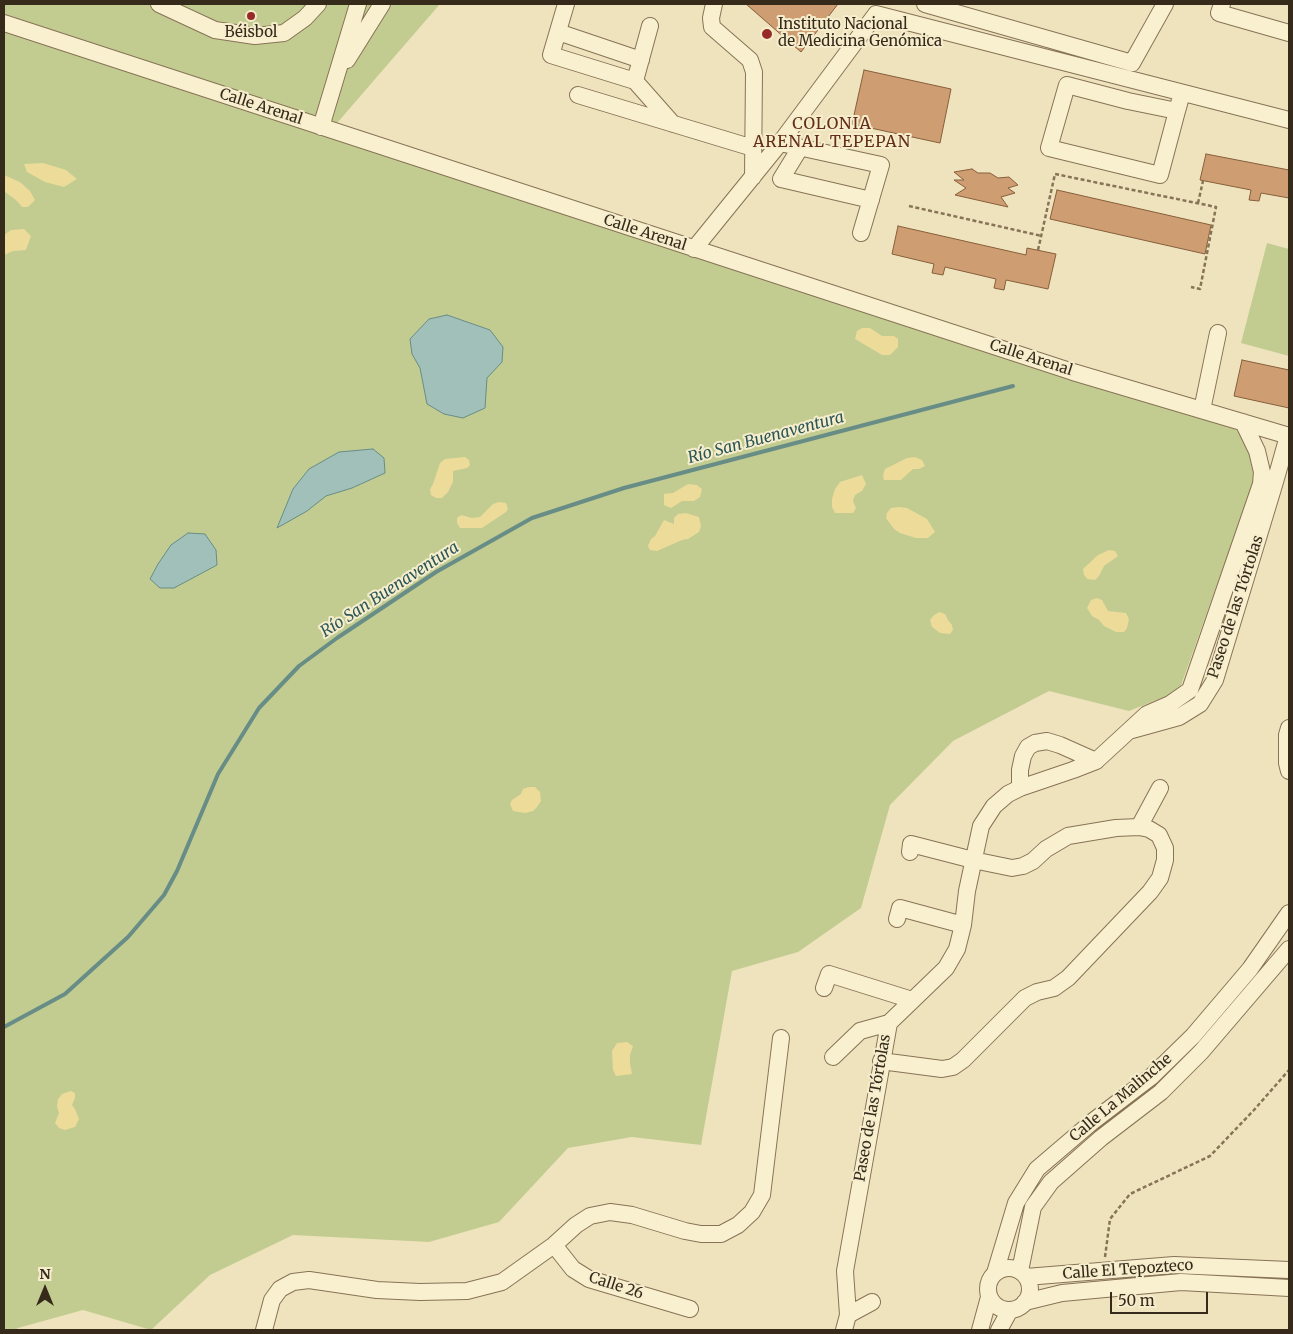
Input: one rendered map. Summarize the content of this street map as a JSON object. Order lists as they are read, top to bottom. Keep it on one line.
{"streets":{"street":["Calle Arenal","Paseo de las Tórtolas","Calle La Malinche","Calle El Tepozteco","Calle 26"]},"crossings":[["Calle Arenal","Paseo de las Tórtolas"],["Calle La Malinche","Calle El Tepozteco"]],"districts":["COLONIA ARENAL TEPEPAN"],"water":["Río San Buenaventura"],"places":["Béisbol","Instituto Nacional de Medicina Genómica"],"scale_bar":"50 m","north":"top"}
